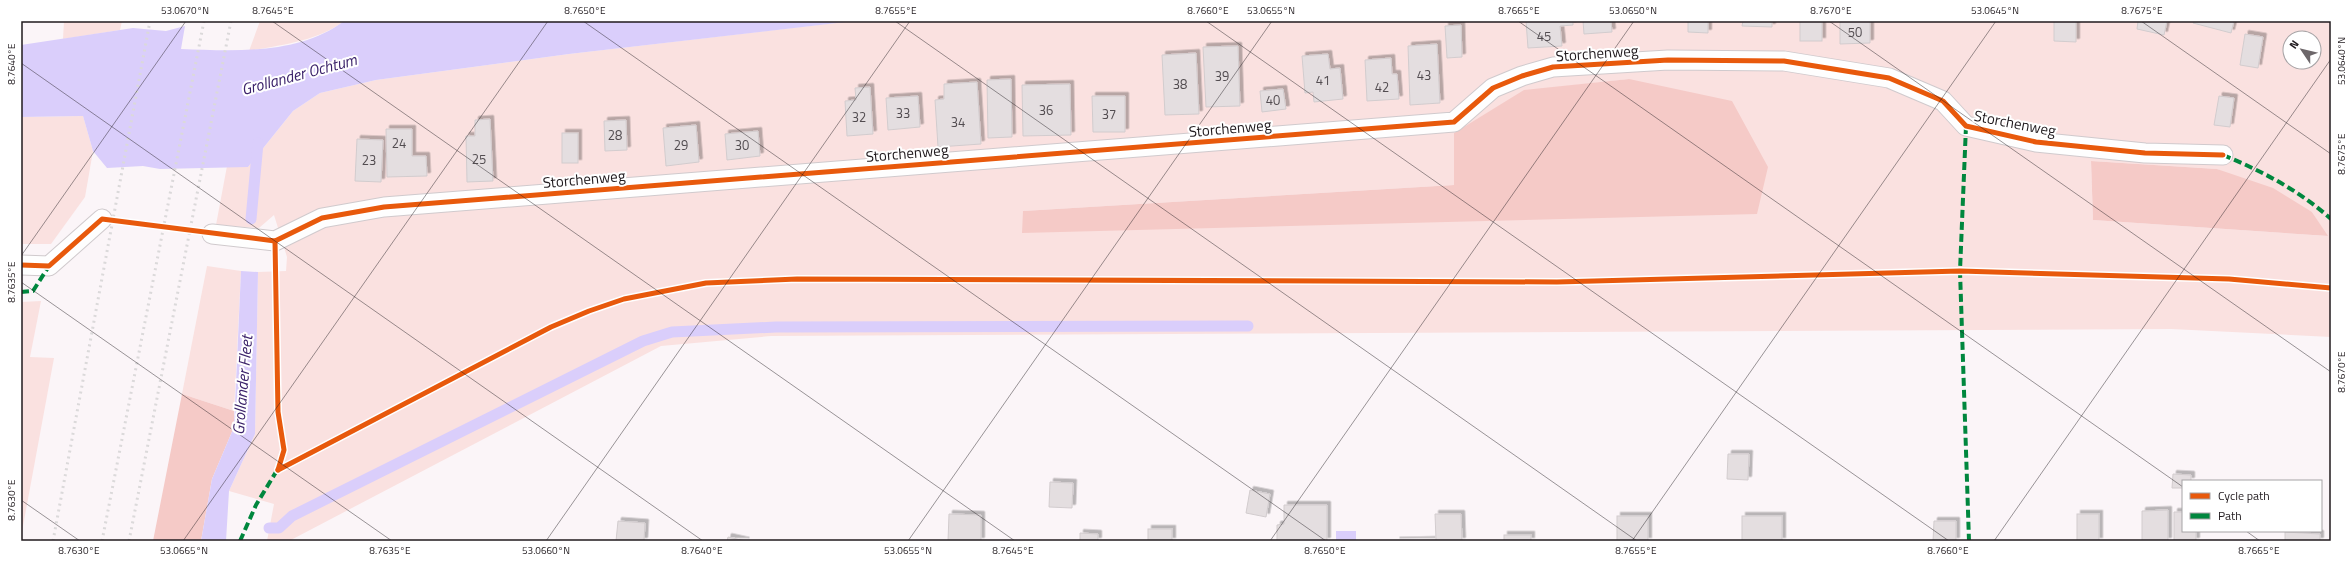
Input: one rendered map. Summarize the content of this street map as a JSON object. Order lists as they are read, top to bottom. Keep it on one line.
{"streets":{"lane":["Storchenweg"]},"water":["Grollander Ochtum","Grollander Fleet"],"house_numbers":["50","45","43","39","41","38","42","40","36","33","37","32","34","28","24","29","30","25","23"],"legend":["Cycle path","Path"],"north":"top left","coordinates":["53.0670°N","8.7645°E","8.7650°E","8.7655°E","8.7660°E","53.0655°N","8.7665°E","53.0650°N","8.7670°E","53.0645°N","8.7675°E","53.0640°N","8.7640°E","8.7635°E","8.7630°E","53.0665°N","53.0660°N"]}
